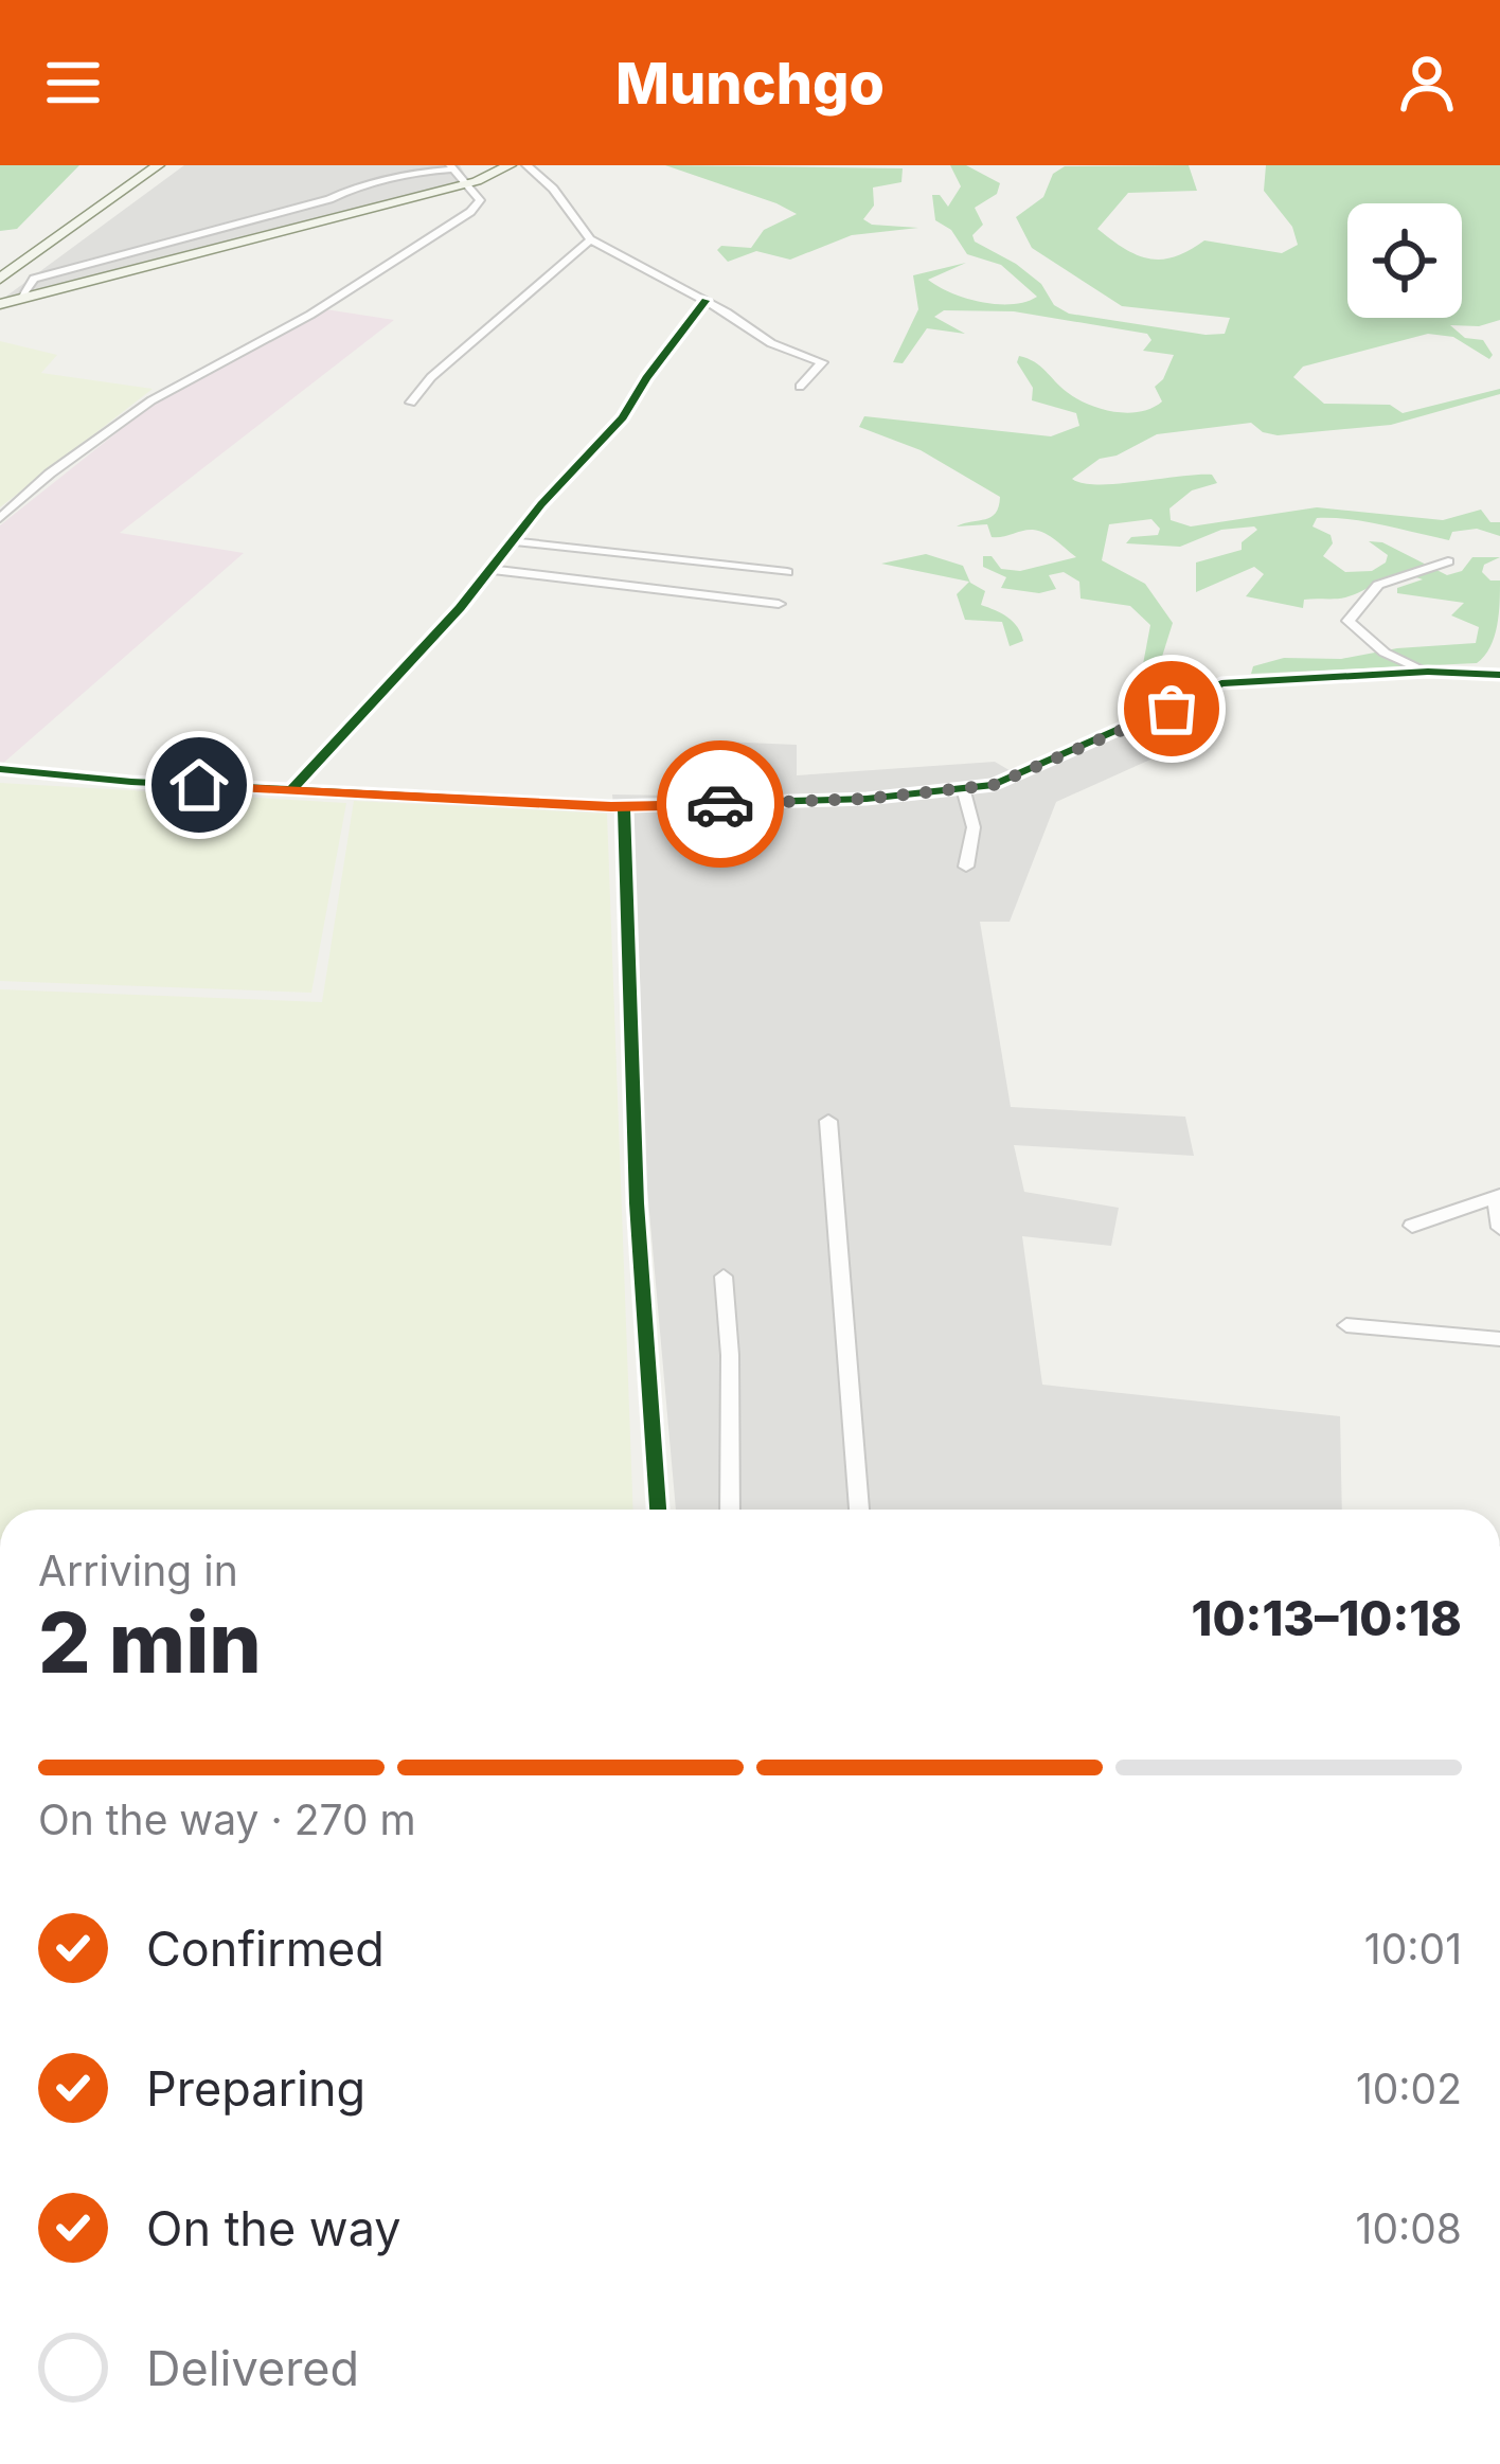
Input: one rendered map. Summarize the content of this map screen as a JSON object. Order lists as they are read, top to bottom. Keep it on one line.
{"page":{"header":"Munchgo","heading":["2 min","Arriving in","10:13–10:18"],"bar":"On the way · 270 m","list":[["Confirmed","10:01"],["Preparing","10:02"],["On the way","10:08"],"Delivered"]}}
